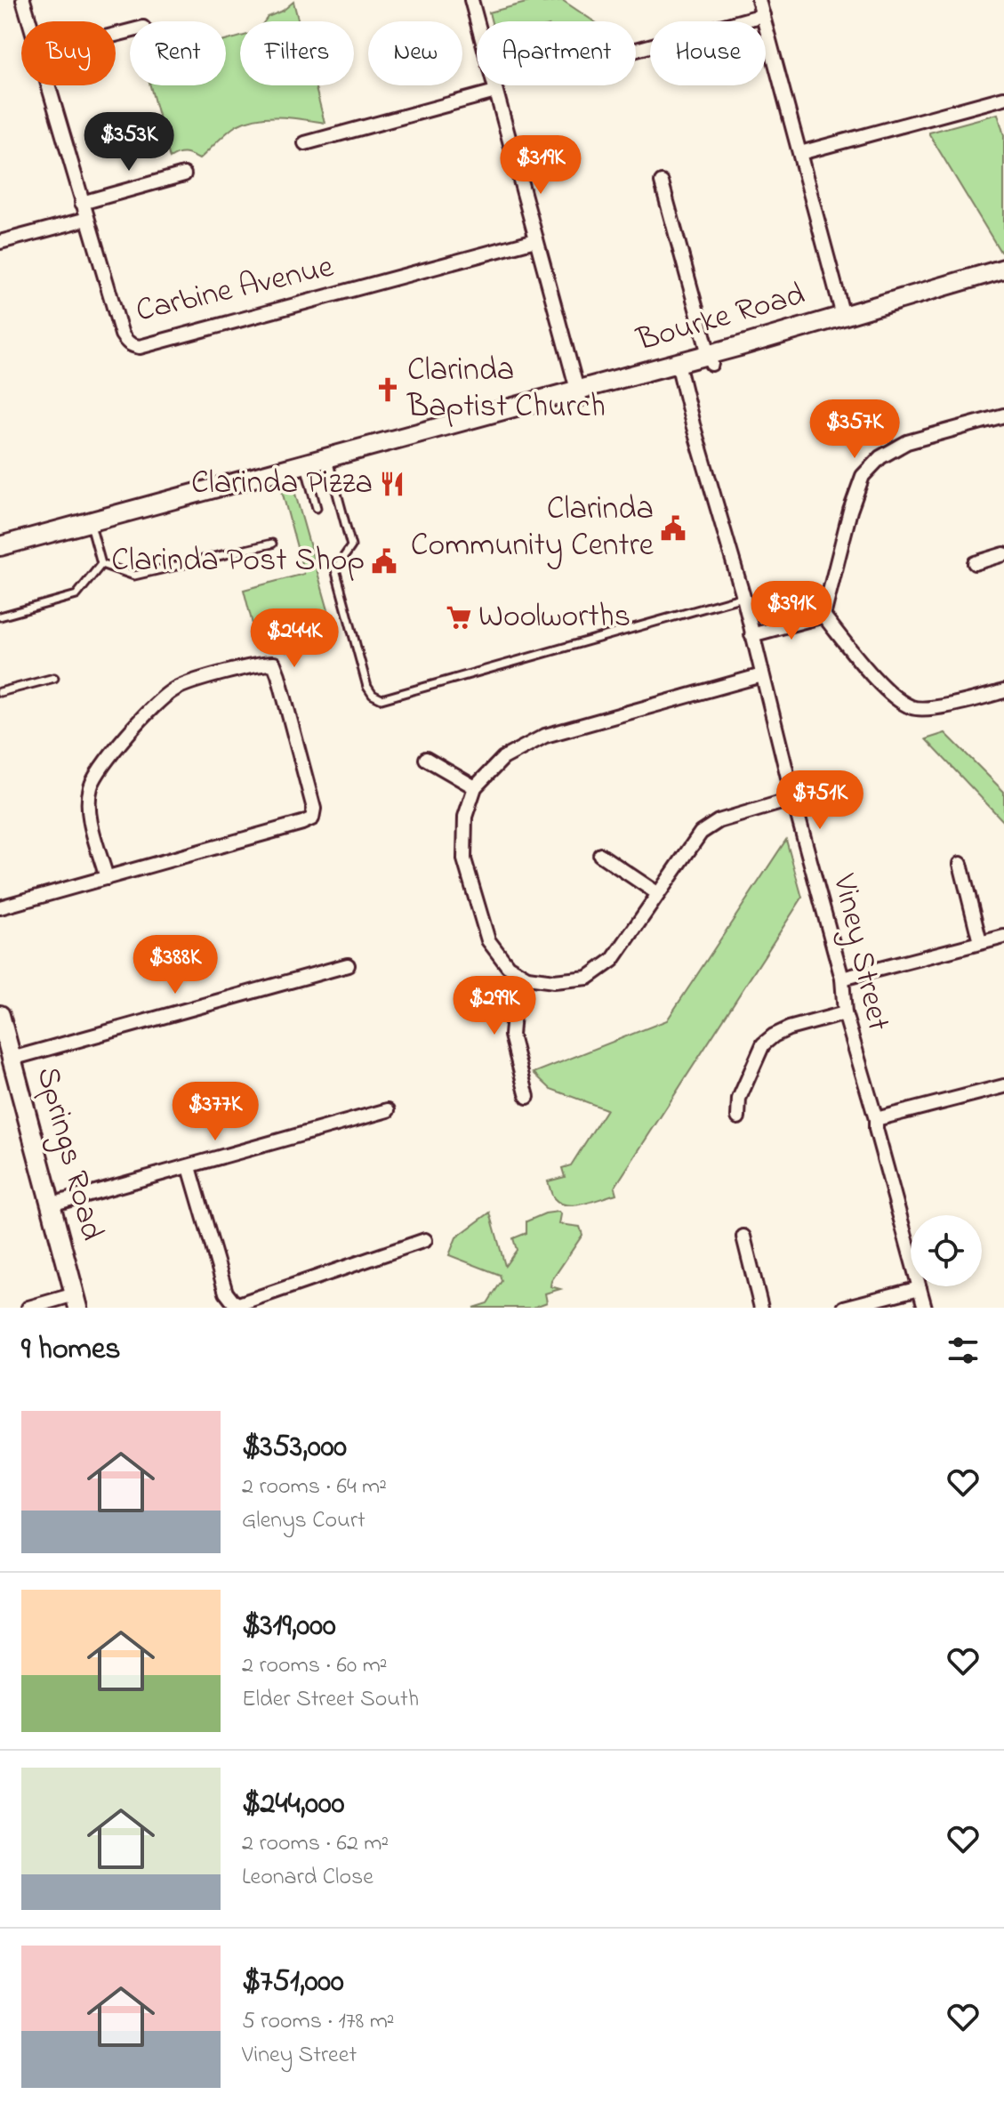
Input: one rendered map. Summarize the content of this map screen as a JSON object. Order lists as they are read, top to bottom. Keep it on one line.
{"streets":{"main road":["Bourke Road","Springs Road"],"street":["Carbine Avenue","Viney Street"]},"crossings":[["Bourke Road","Viney Street"]],"places":{"church":["Clarinda Baptist Church"],"restaurant":["Clarinda Pizza"],"public building":["Clarinda Community Centre","Clarinda Post Shop"],"supermarket":["Woolworths"]},"page":{"chip":["Buy","Rent","Filters","New","Apartment","House"],"price":["$353K","$319K","$357K","$391K","$244K","$751K","$388K","$299K","$377K"],"heading":"9 homes","list":[{"name":"$353,000","note":"2 rooms · 64 m² · Glenys Court"},{"name":"$319,000","note":"2 rooms · 60 m² · Elder Street South"},{"name":"$244,000","note":"2 rooms · 62 m² · Leonard Close"},{"name":"$751,000","note":"5 rooms · 178 m² · Viney Street"}]}}
